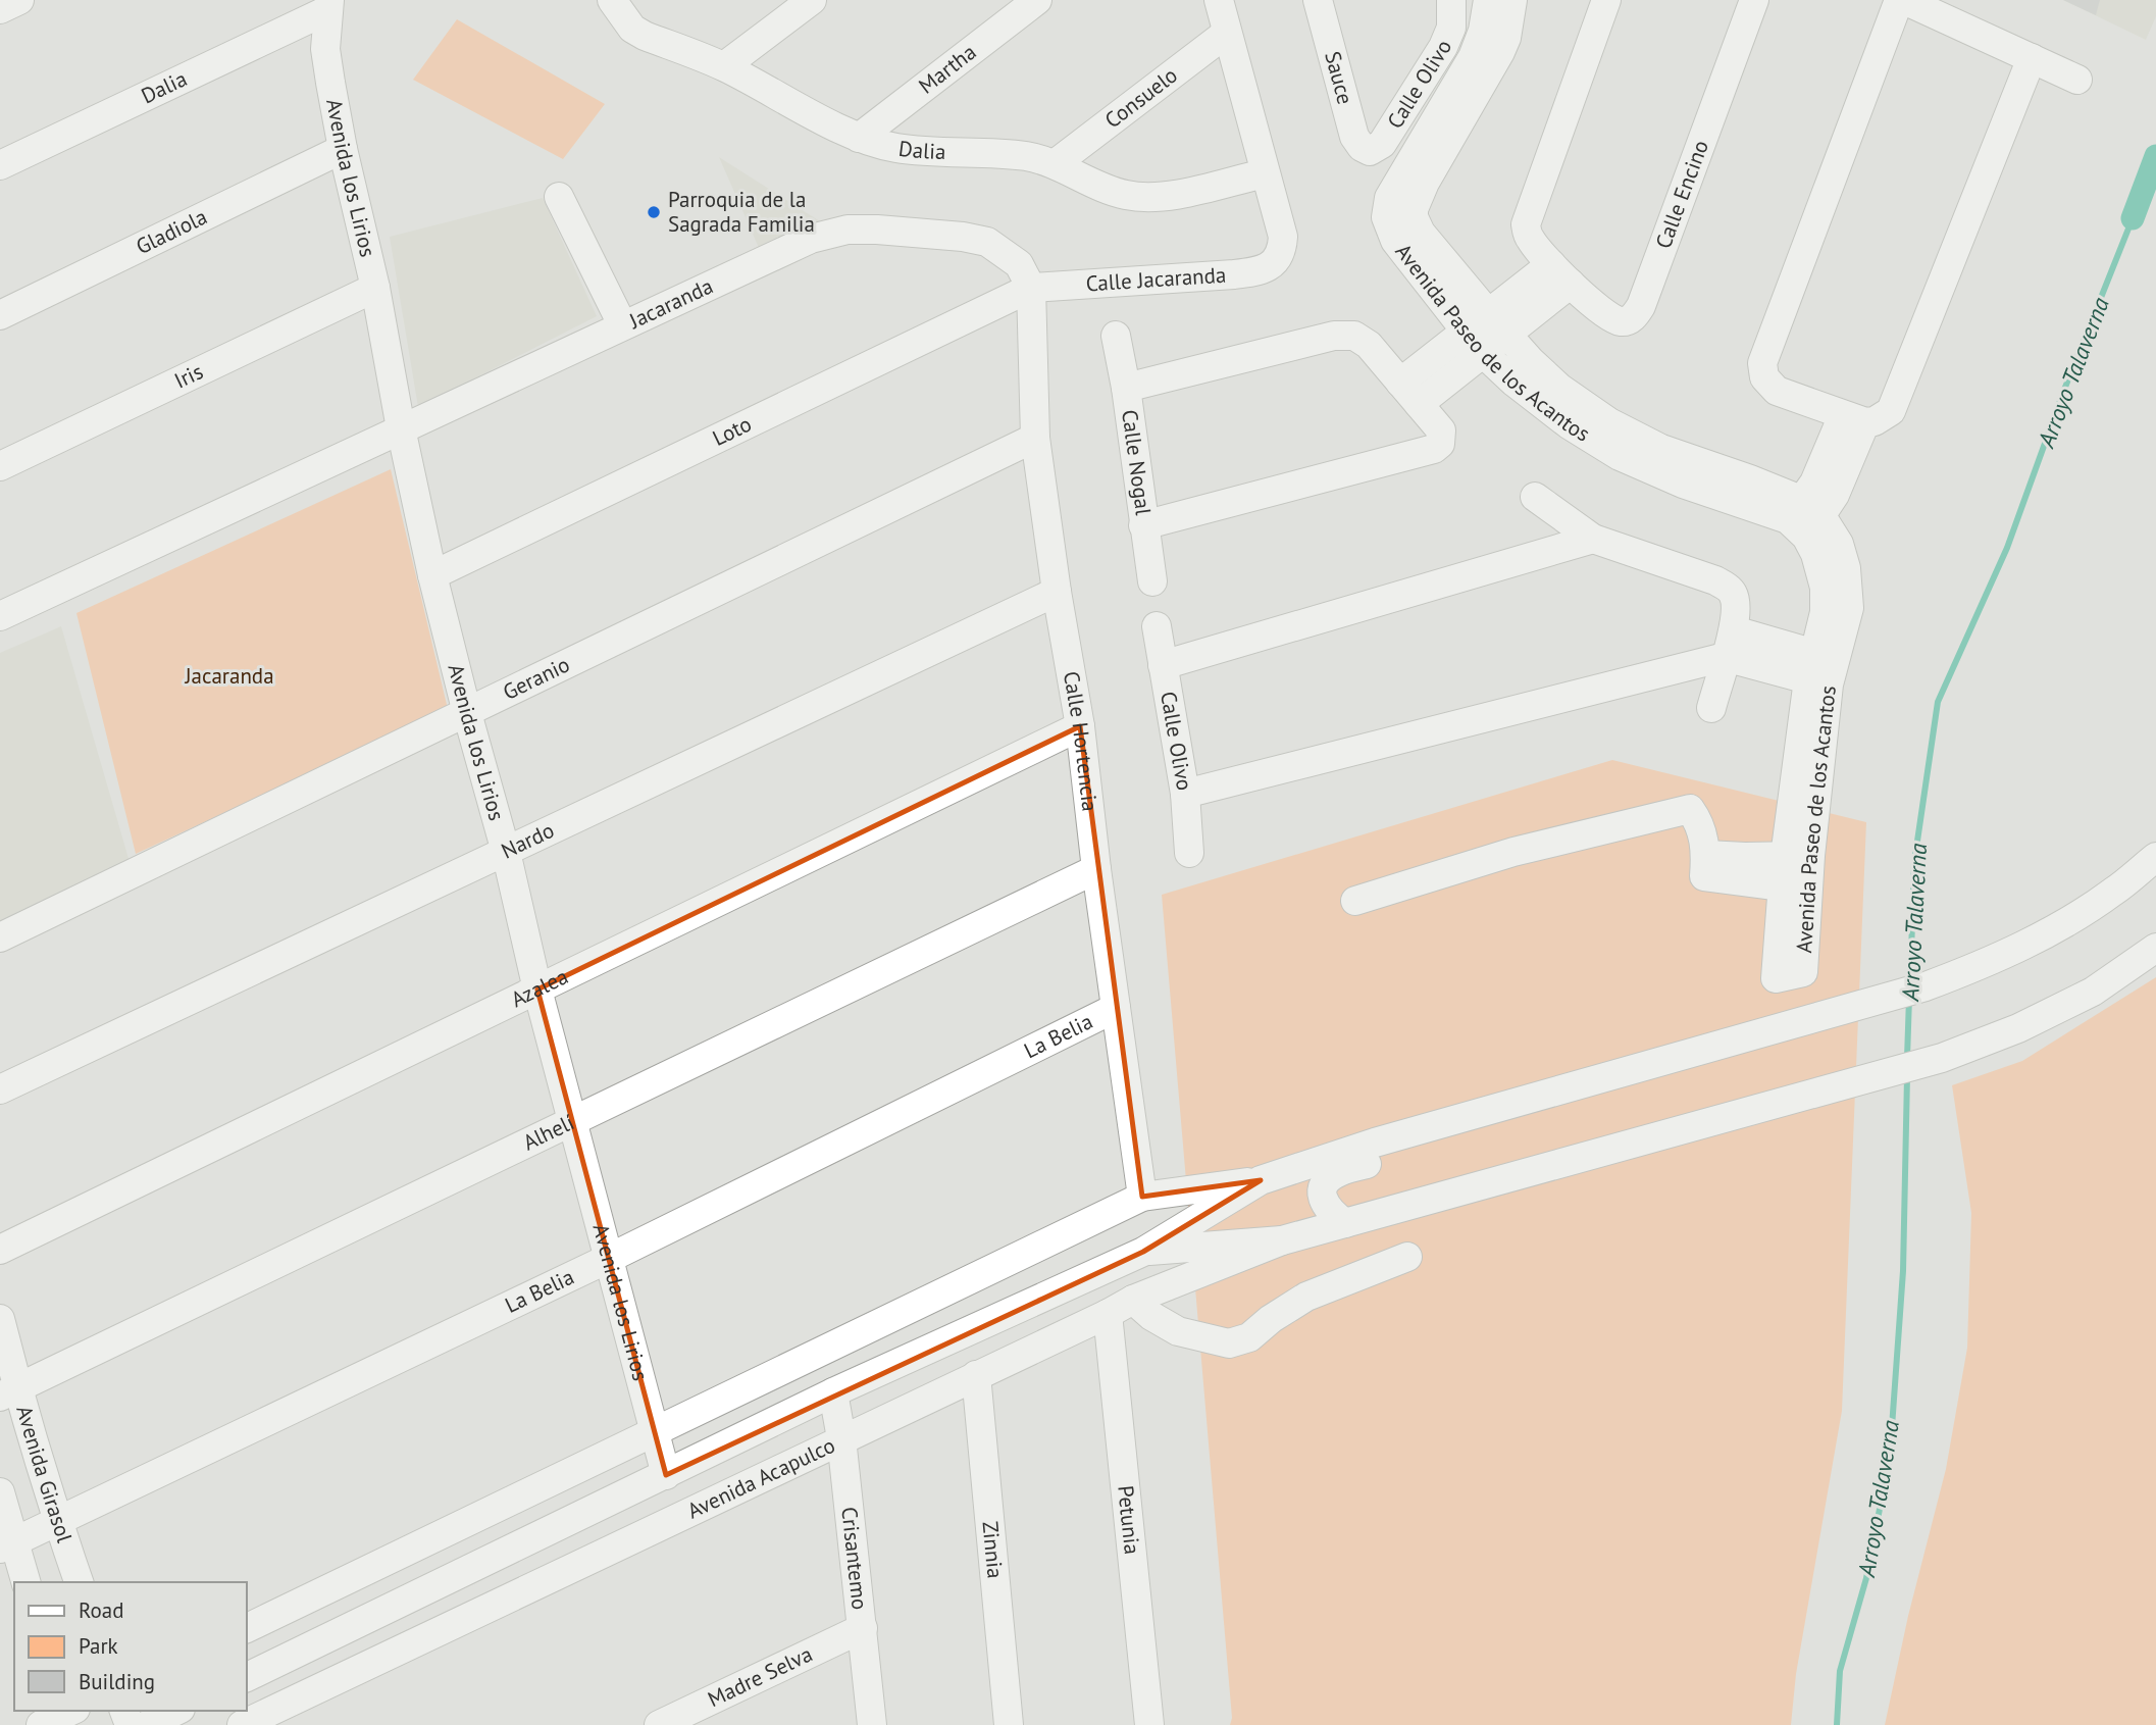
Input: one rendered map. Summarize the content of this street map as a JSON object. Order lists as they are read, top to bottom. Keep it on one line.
{"streets":{"street":["Martha","Sauce","Calle Olivo","Dalia","Consuelo","Avenida los Lirios","Calle Encino","Gladiola","Calle Jacaranda","Jacaranda","Avenida Paseo de los Acantos","Iris","Loto","Calle Nogal","Geranio","Calle Hortencia","Nardo","Azalea","La Belia","Alhelí","Avenida Girasol","Avenida Acapulco","Petunia","Zinnia","Crisantemo","Madre Selva"]},"crossings":[["Martha","Dalia"],["Sauce","Calle Olivo"],["Dalia","Consuelo"],["Dalia","Avenida los Lirios"],["Dalia","Calle Jacaranda"],["Avenida los Lirios","Gladiola"],["Avenida los Lirios","Jacaranda"],["Avenida los Lirios","Iris"],["Avenida los Lirios","Loto"],["Avenida los Lirios","Geranio"],["Avenida los Lirios","Nardo"],["Avenida los Lirios","Azalea"],["Avenida los Lirios","La Belia"],["Avenida los Lirios","Alhelí"],["Avenida los Lirios","Avenida Acapulco"],["Calle Jacaranda","Jacaranda"],["Calle Jacaranda","Loto"],["Calle Jacaranda","Calle Hortencia"],["Jacaranda","Loto"],["Jacaranda","Calle Hortencia"],["Loto","Calle Hortencia"],["Geranio","Calle Hortencia"],["Calle Hortencia","Nardo"],["Calle Hortencia","Azalea"],["Calle Hortencia","La Belia"],["Calle Hortencia","Alhelí"],["La Belia","Avenida Girasol"],["Alhelí","Avenida Girasol"],["Avenida Acapulco","Petunia"],["Avenida Acapulco","Zinnia"],["Avenida Acapulco","Crisantemo"],["Crisantemo","Madre Selva"]],"water":["Arroyo Talaverna"],"parks":["Jacaranda"],"places":["Parroquia de la Sagrada Familia"],"legend":["Road","Park","Building"]}
